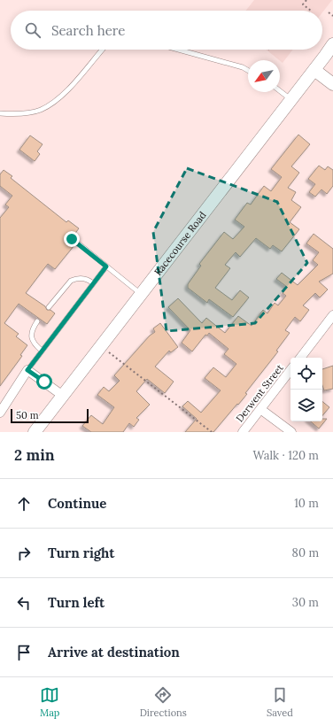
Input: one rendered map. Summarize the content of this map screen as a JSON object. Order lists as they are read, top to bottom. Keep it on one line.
{"streets":{"street":["Racecourse Road","Derwent Street"]},"scale_bar":"50 m","north":"bottom left","page":{"search":"Search here","scale":"50 m","heading":["2 min","Walk · 120 m"],"list":[["Continue","10 m"],["Turn right","80 m"],["Turn left","30 m"],"Arrive at destination"],"nav":["Map","Directions","Saved"]}}
